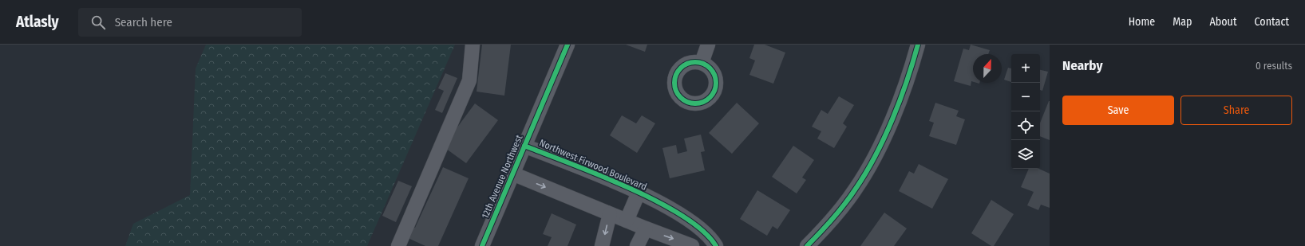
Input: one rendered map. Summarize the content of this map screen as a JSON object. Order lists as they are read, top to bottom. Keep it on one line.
{"streets":{"street":["Northwest Firwood Boulevard","12th Avenue Northwest"]},"crossings":[["Northwest Firwood Boulevard","12th Avenue Northwest"]],"north":"top","page":{"header":"Atlasly","search":"Search here","nav":["Home","Map","About","Contact"],"heading":["Nearby","0 results"],"map_buttons":["+","−"],"buttons":["Save","Share"]}}
